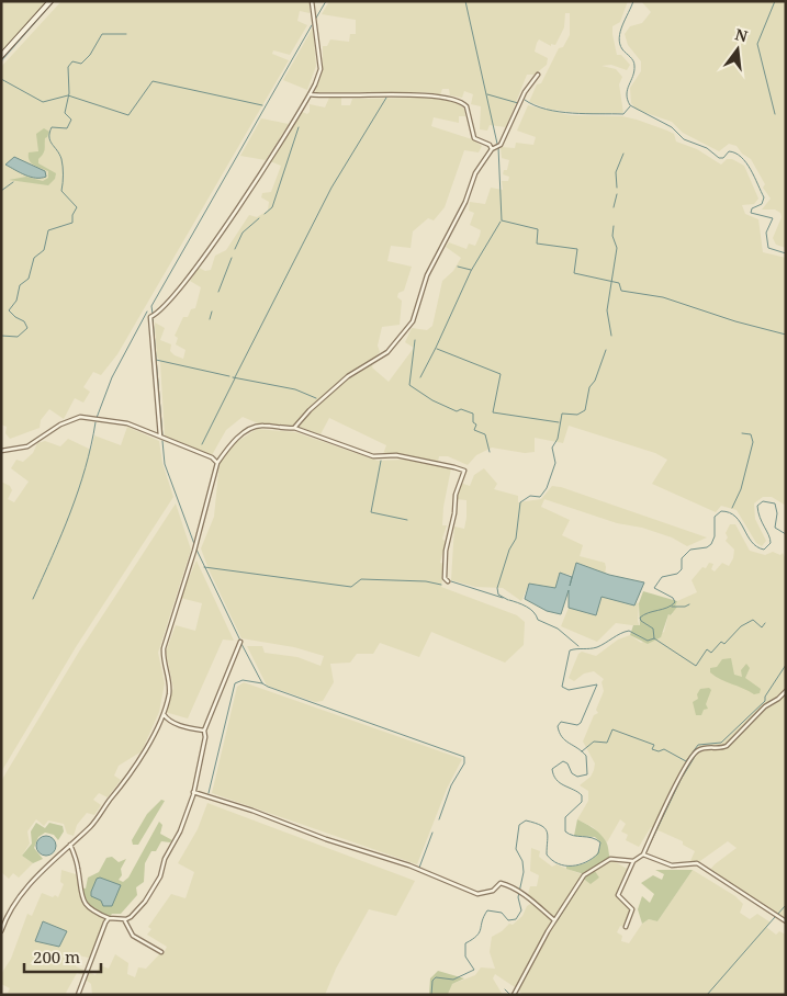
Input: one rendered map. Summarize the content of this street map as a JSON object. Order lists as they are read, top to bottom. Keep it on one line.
{"scale_bar":"200 m","north":"top"}
